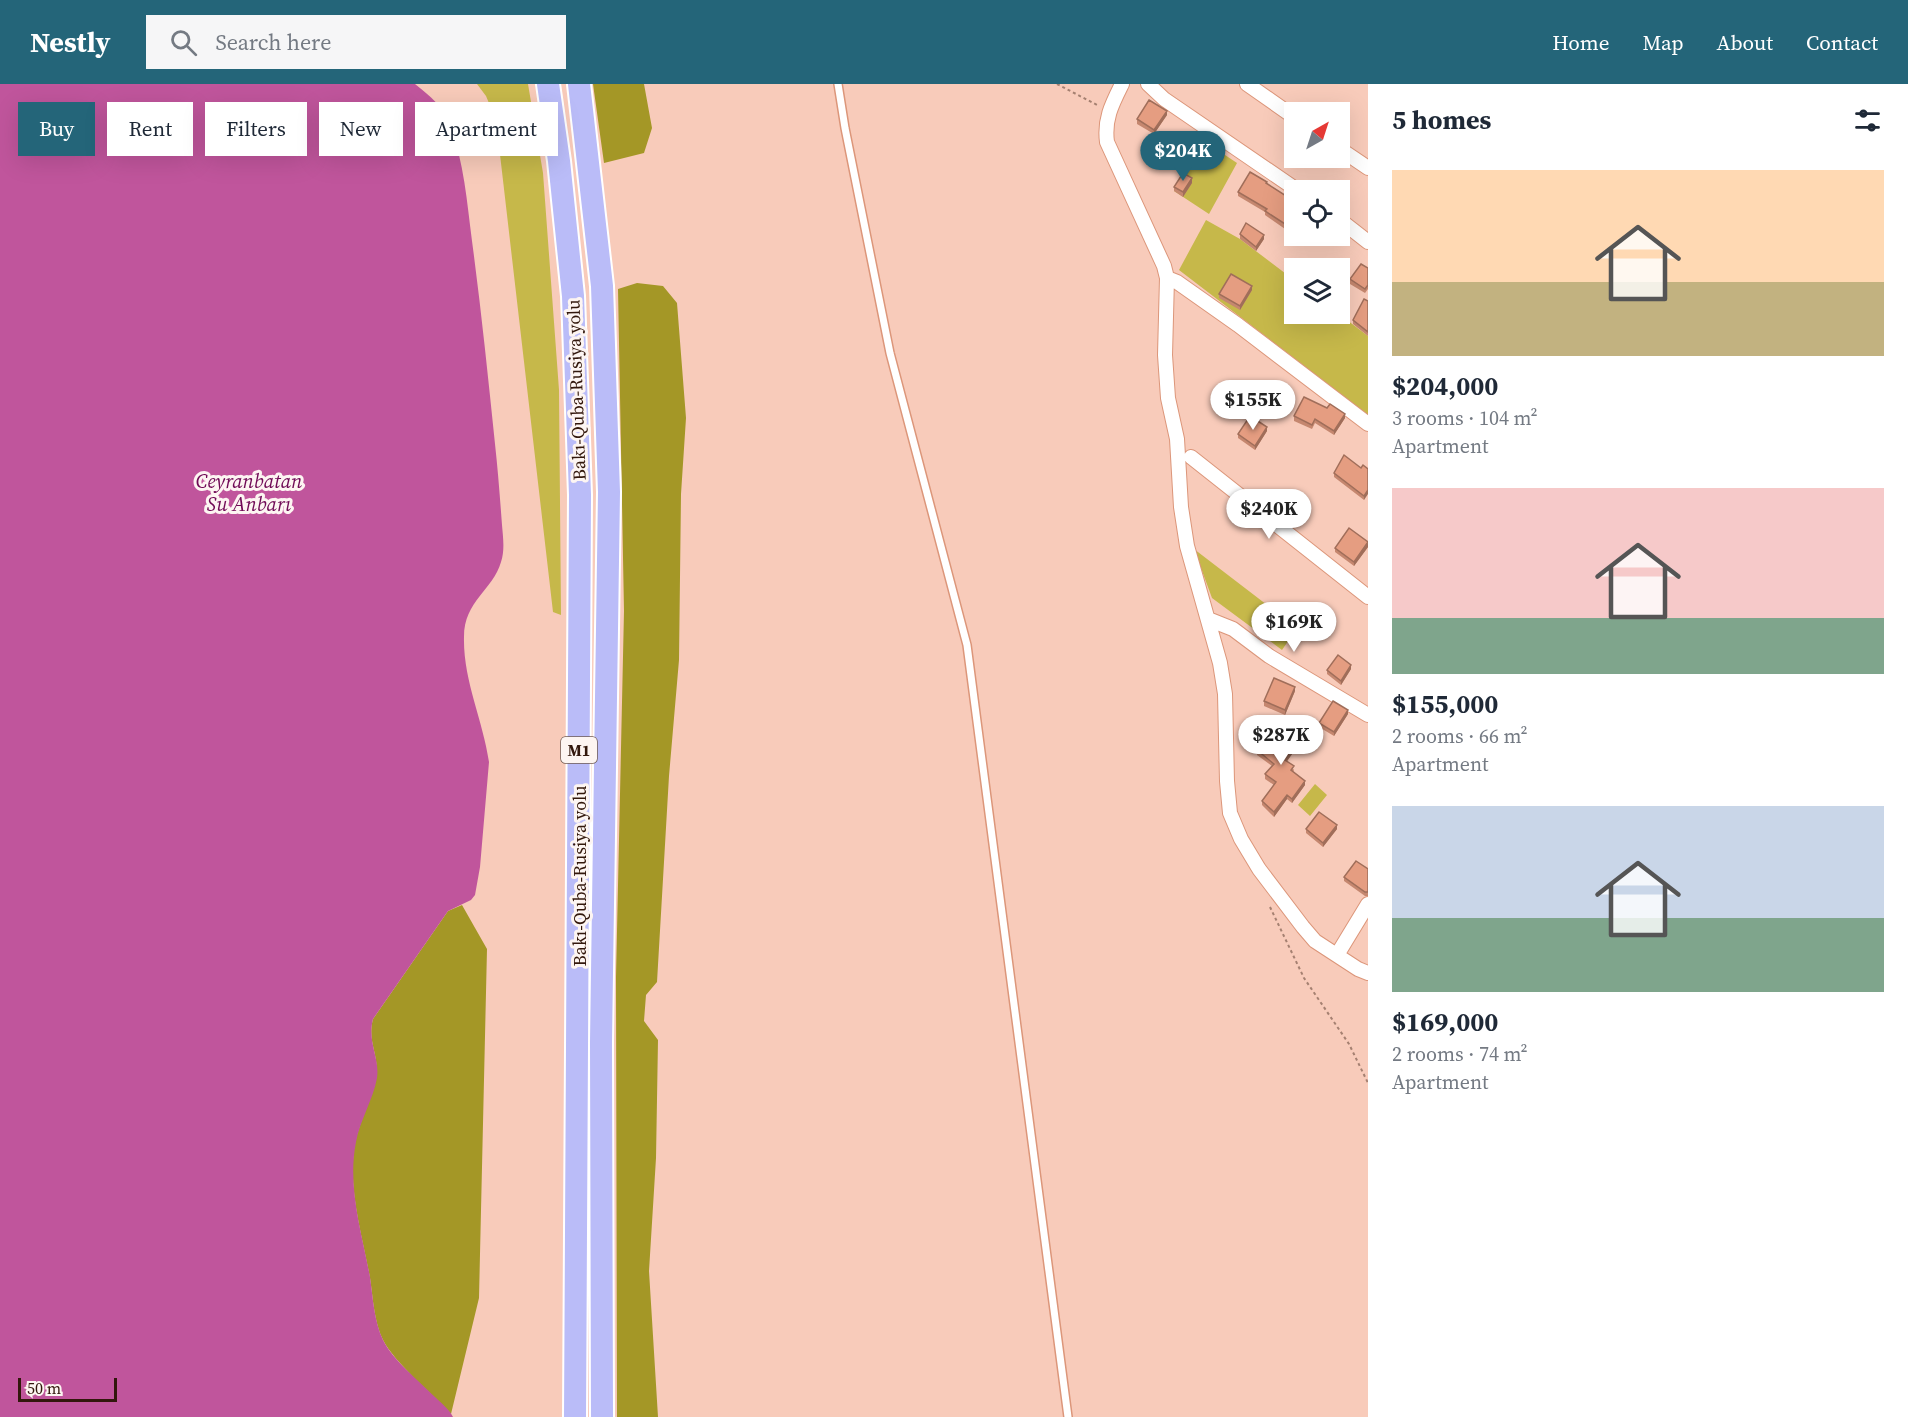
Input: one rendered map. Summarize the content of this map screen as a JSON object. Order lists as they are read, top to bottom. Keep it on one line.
{"streets":{"highway":["Bakı-Quba-Rusiya yolu","M1"]},"water":["Ceyranbatan Su Anbarı"],"scale_bar":"50 m","north":"top right","page":{"header":"Nestly","search":"Search here","nav":["Home","Map","About","Contact"],"heading":"5 homes","chip":["Buy","Rent","Filters","New","Apartment"],"price":["$204K","$155K","$240K","$169K","$287K"],"list":[{"name":"$204,000","note":"3 rooms · 104 m² · Apartment"},{"name":"$155,000","note":"2 rooms · 66 m² · Apartment"},{"name":"$169,000","note":"2 rooms · 74 m² · Apartment"}],"scale":"50 m"}}
